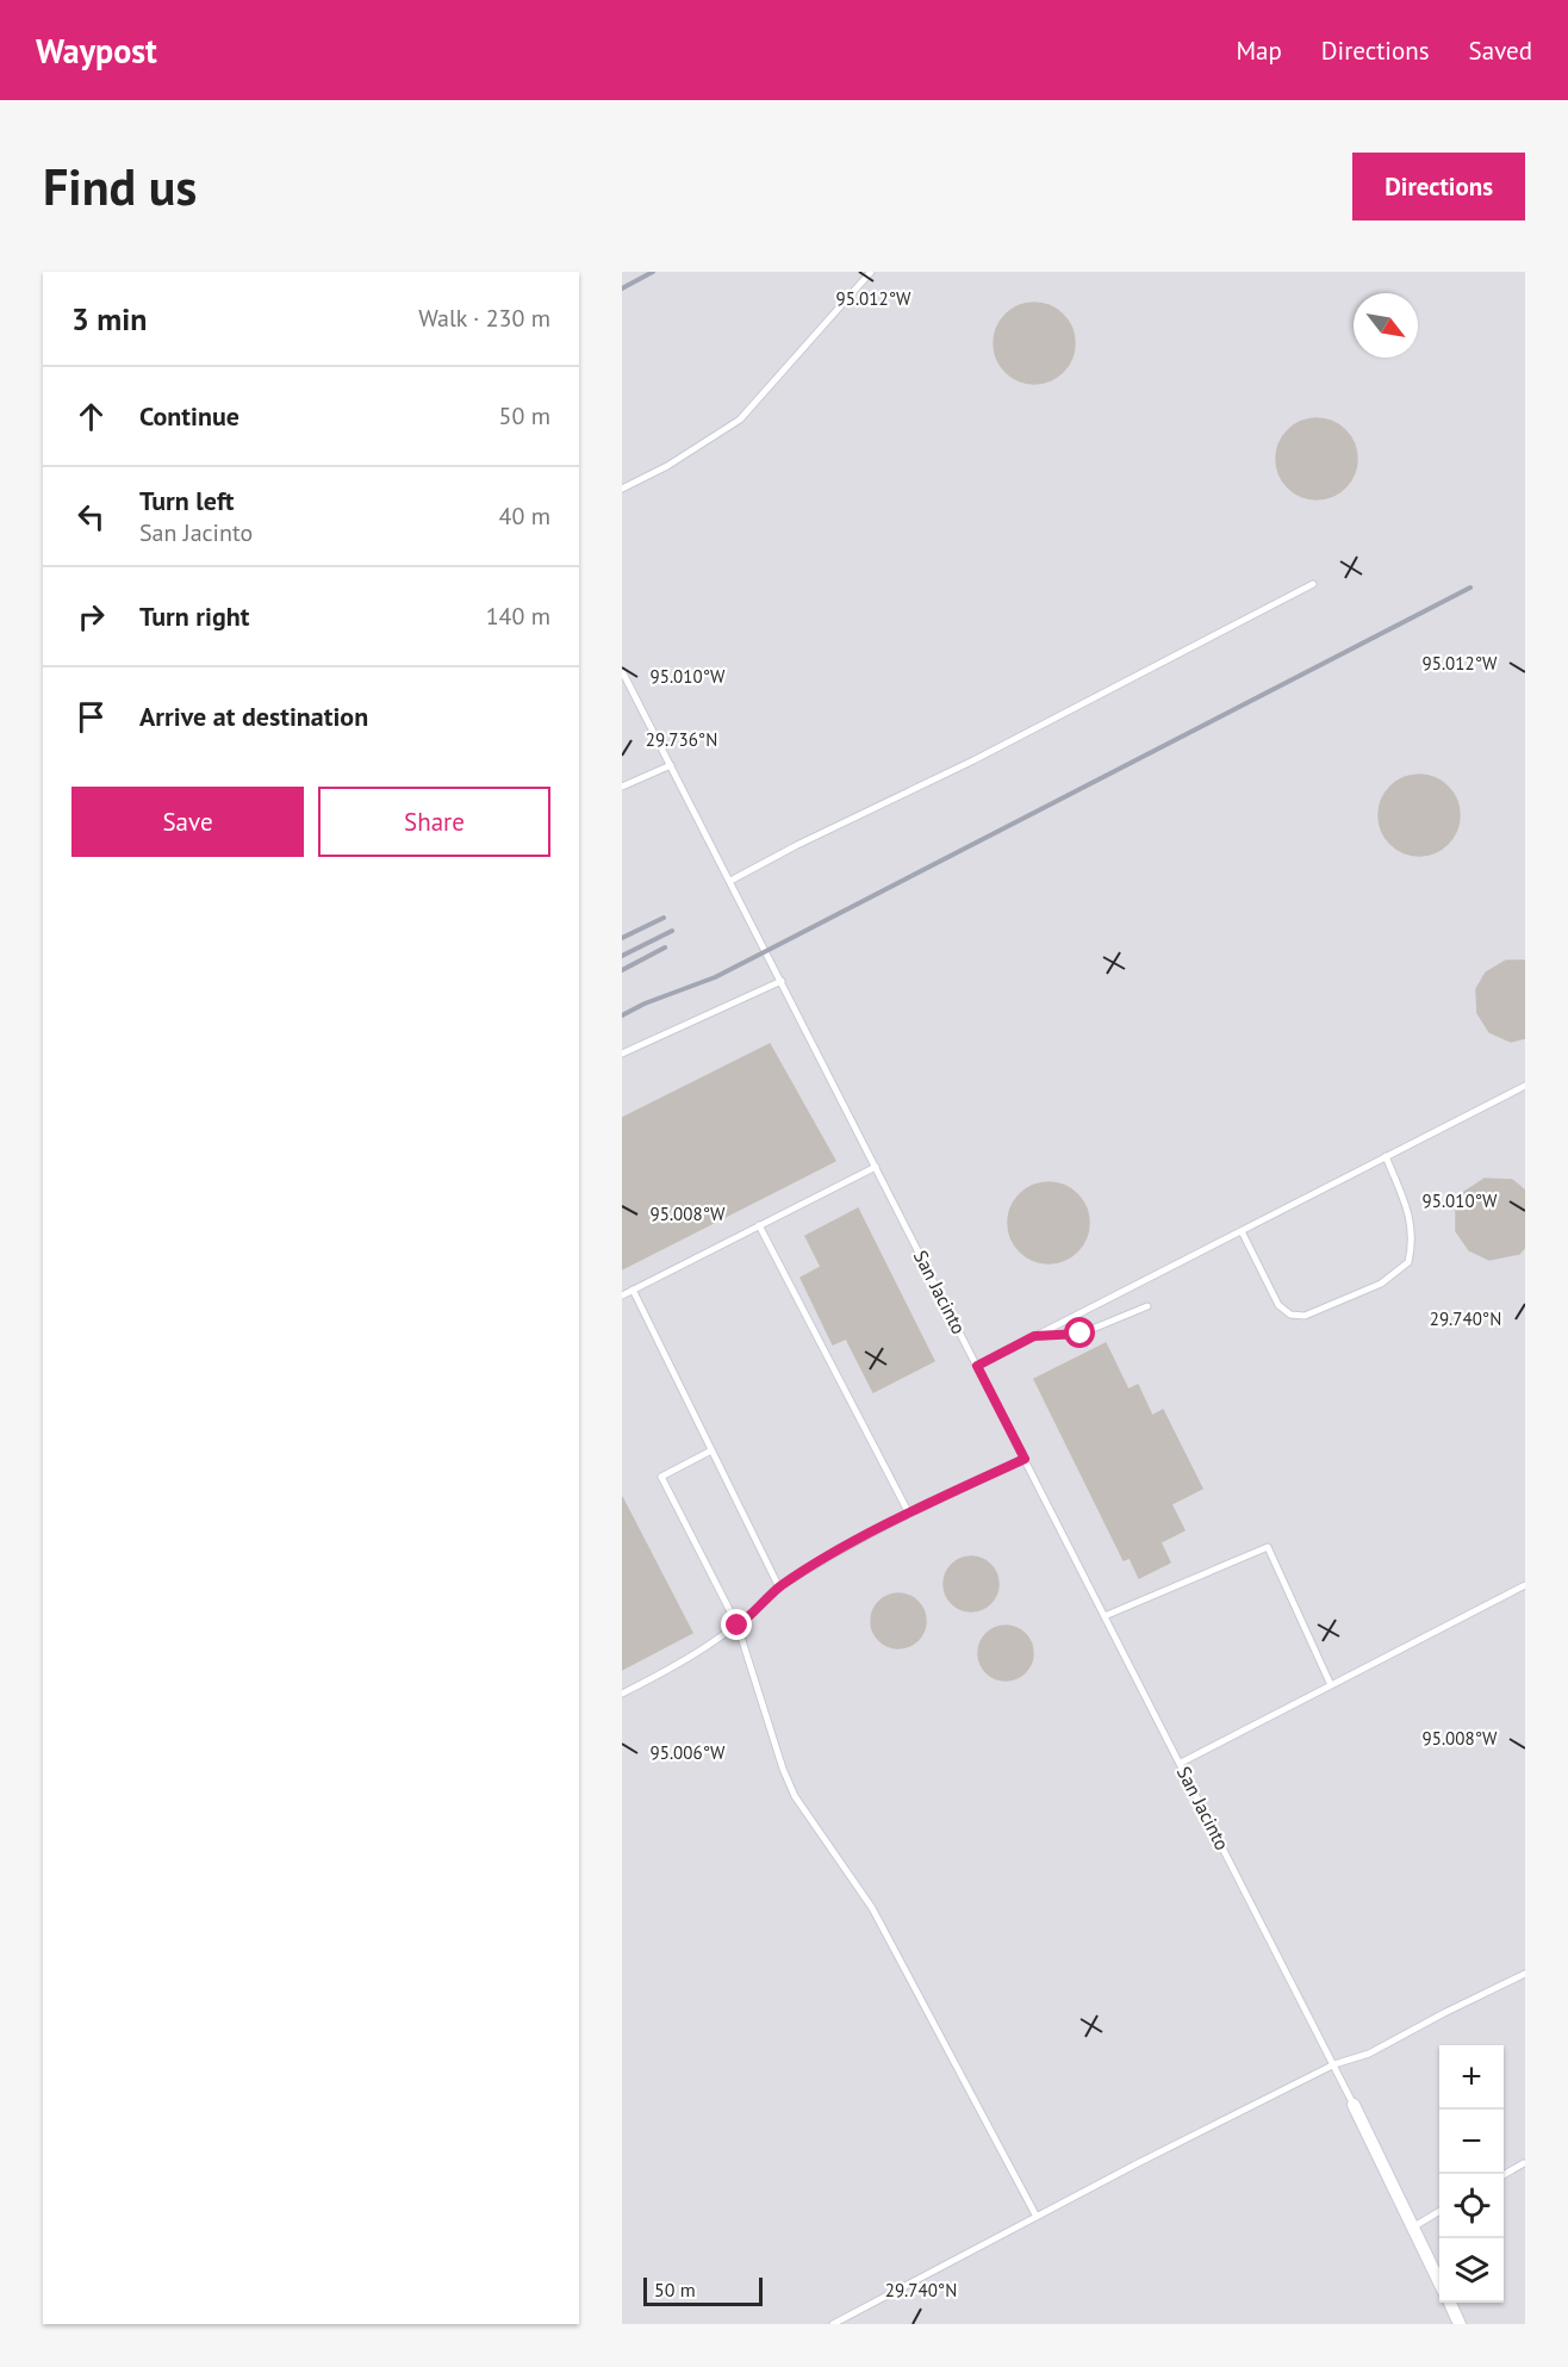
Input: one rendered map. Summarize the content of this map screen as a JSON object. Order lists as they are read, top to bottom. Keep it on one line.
{"streets":{"lane":["San Jacinto"]},"scale_bar":"50 m","north":"bottom right","page":{"header":"Waypost","nav":["Map","Directions","Saved"],"buttons":["Directions",["Save","Share"]],"title":"Find us","heading":["3 min","Walk · 230 m"],"list":[["Continue","50 m"],["Turn left","San Jacinto","40 m"],["Turn right","140 m"],"Arrive at destination"],"map_buttons":["+","−"],"scale":"50 m"},"coordinates":["95.012°W","95.010°W","29.736°N","95.008°W","29.740°N","95.006°W"]}
